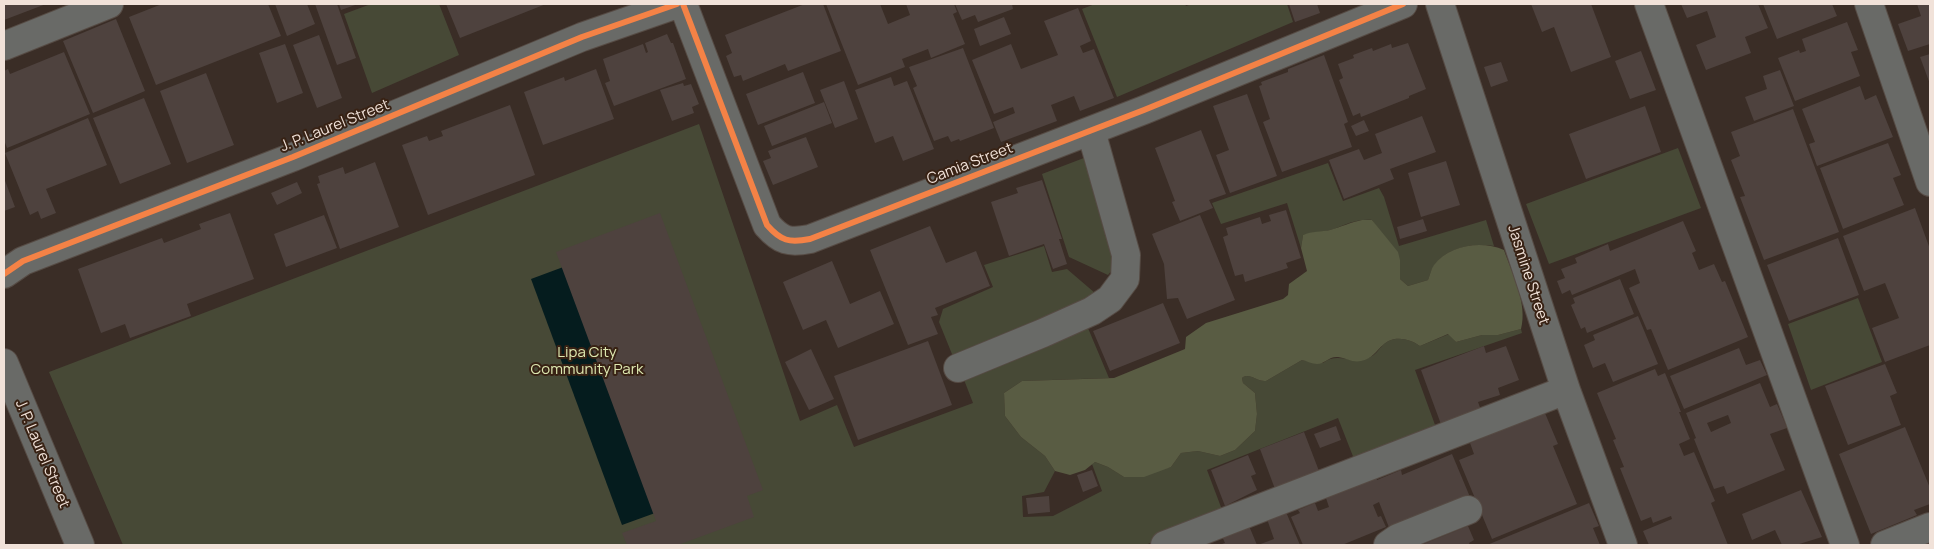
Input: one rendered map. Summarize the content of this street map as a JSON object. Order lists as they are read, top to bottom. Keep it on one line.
{"streets":{"street":["J. P. Laurel Street","Camia Street","Jasmine Street"]},"parks":["Lipa City Community Park"]}
